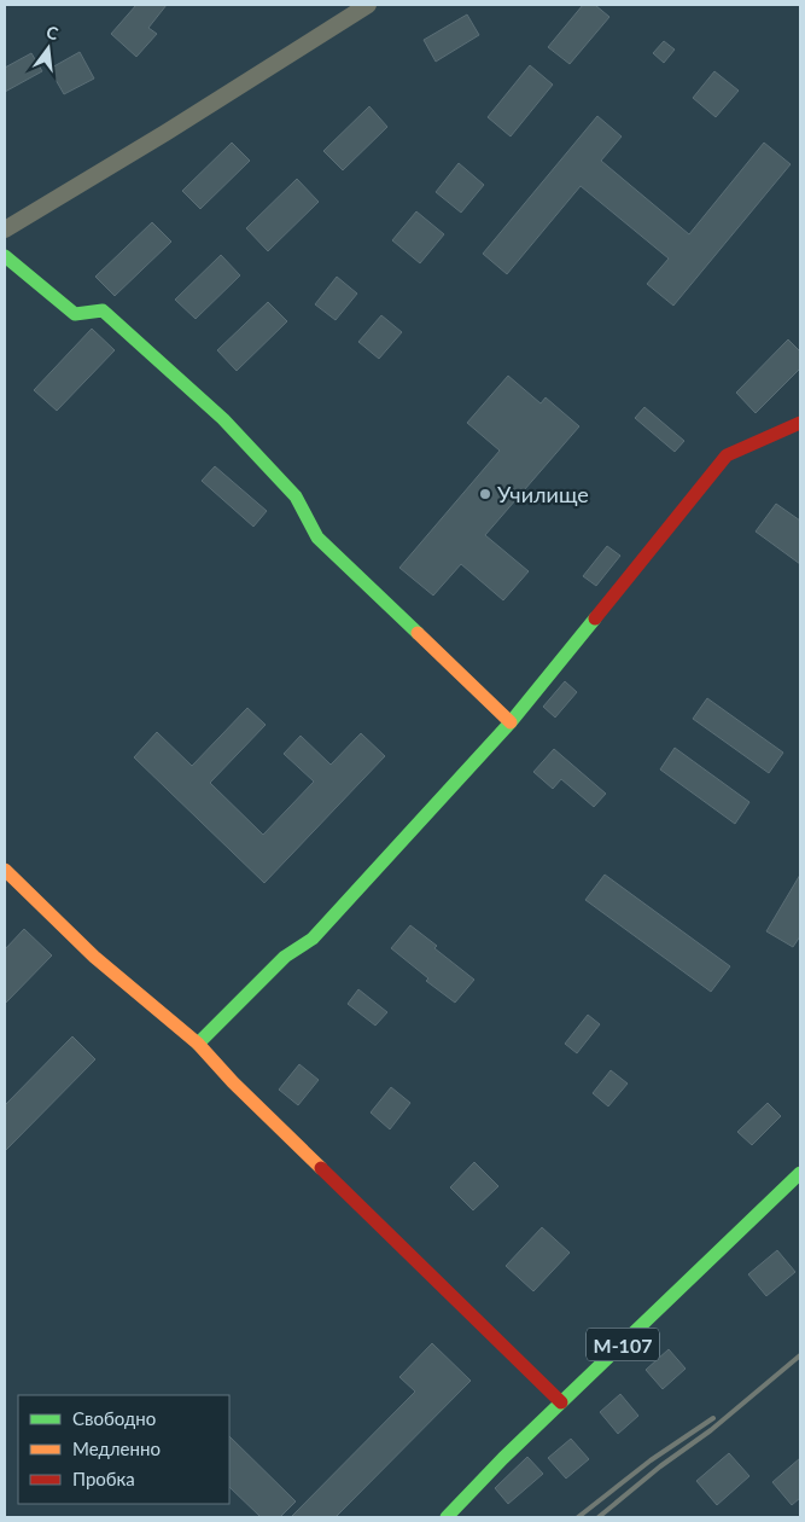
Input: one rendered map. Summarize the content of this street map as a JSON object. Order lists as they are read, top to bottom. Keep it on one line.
{"streets":{"street":["М-107"]},"places":["Училище"],"legend":["Свободно","Медленно","Пробка"],"north":"top"}
